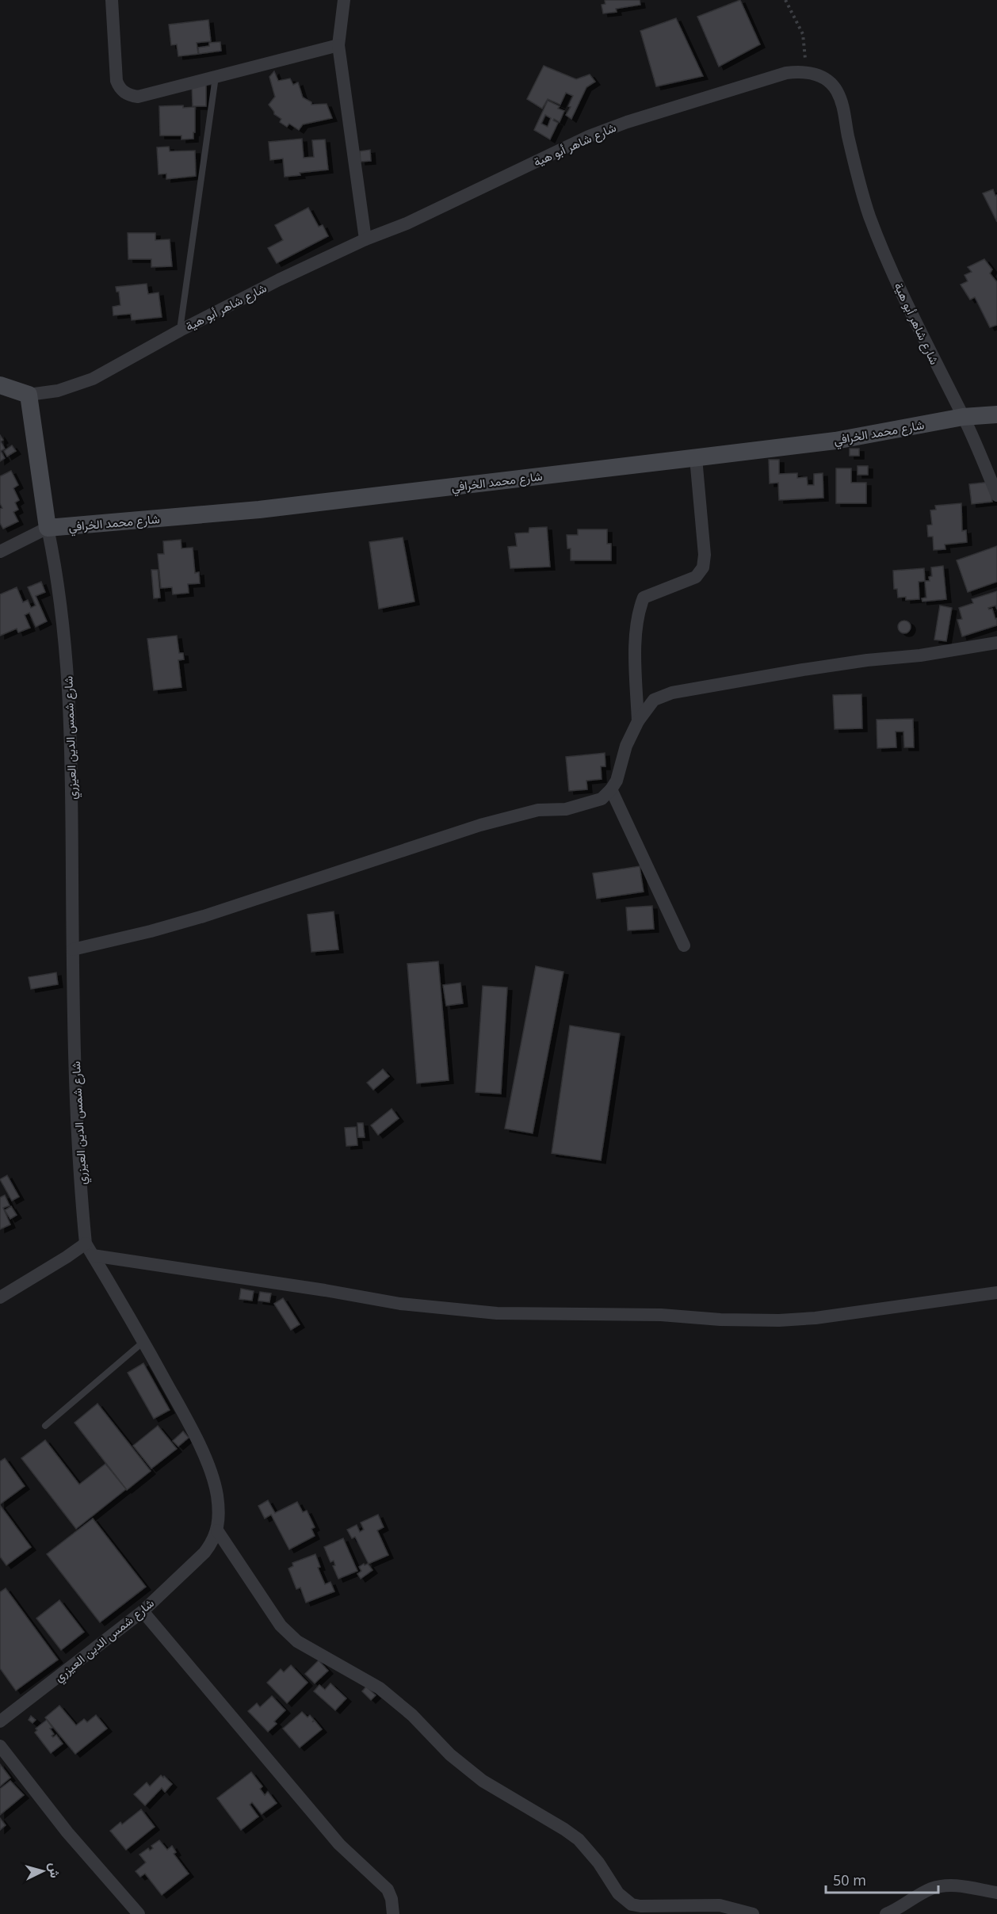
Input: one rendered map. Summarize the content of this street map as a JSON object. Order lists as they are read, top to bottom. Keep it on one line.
{"streets":{"street":["شارع شاهر أبو هية","شارع محمد الخرافي","شارع شمس الدين العيزري"]},"crossings":[["شارع شاهر أبو هية","شارع محمد الخرافي"],["شارع شاهر أبو هية","شارع شمس الدين العيزري"],["شارع محمد الخرافي","شارع شمس الدين العيزري"]],"scale_bar":"50 m","north":"right"}
